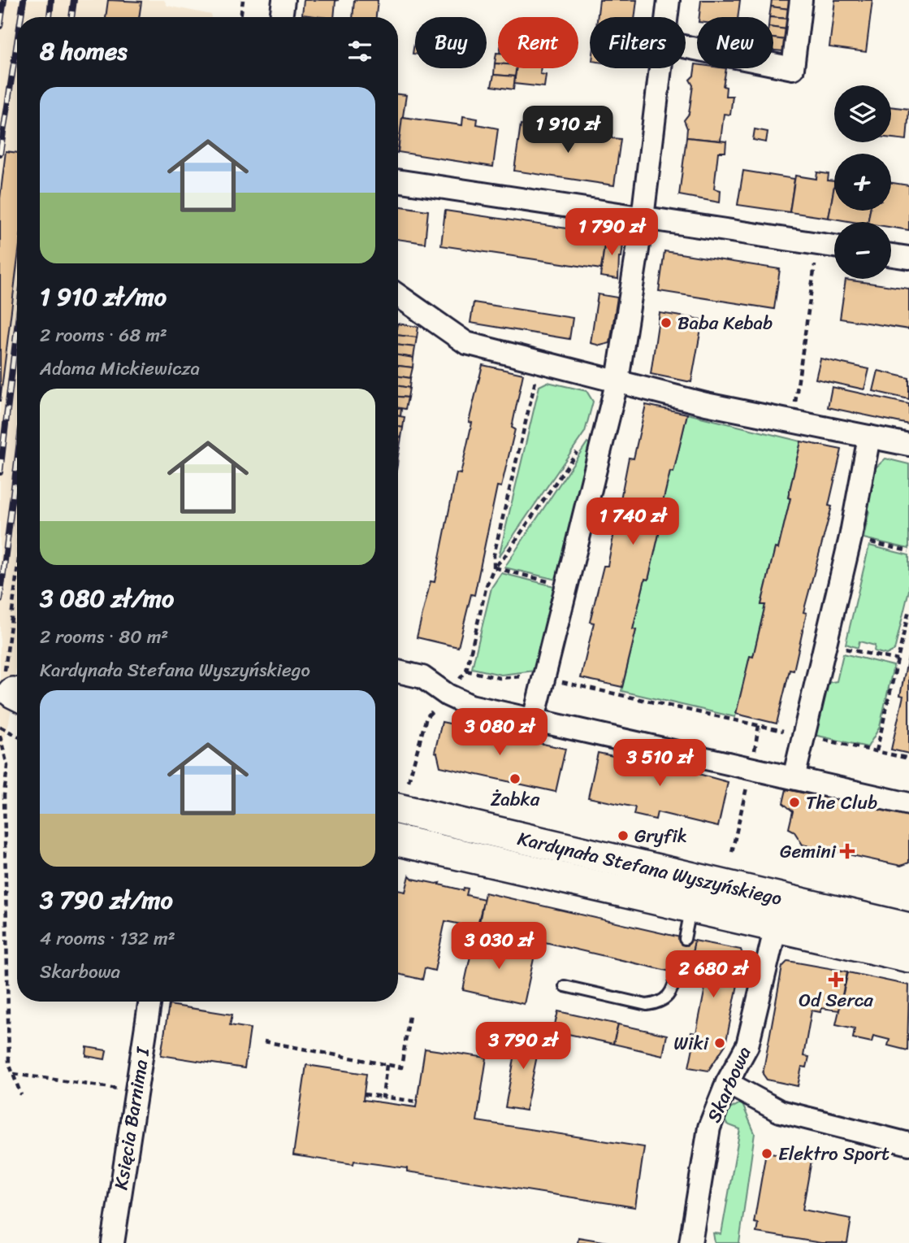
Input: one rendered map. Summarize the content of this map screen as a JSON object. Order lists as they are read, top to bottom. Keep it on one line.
{"streets":{"main road":["Kardynała Stefana Wyszyńskiego"],"street":["Skarbowa","Księcia Barnima I"]},"crossings":[["Kardynała Stefana Wyszyńskiego","Skarbowa"]],"places":{"other":["Baba Kebab","Żabka","The Club","Gryfik","Wiki","Elektro Sport"],"health":["Gemini","Od Serca"]},"page":{"chip":["Buy","Rent","Filters","New"],"heading":"8 homes","map_buttons":["+","−"],"list":[{"name":"1 910 zł/mo","note":"2 rooms · 68 m² · Adama Mickiewicza"},{"name":"3 080 zł/mo","note":"2 rooms · 80 m² · Kardynała Stefana Wyszyńskiego"},{"name":"3 790 zł/mo","note":"4 rooms · 132 m² · Skarbowa"}],"price":["1 910 zł","1 790 zł","1 740 zł","3 080 zł","3 510 zł","3 030 zł","2 680 zł","3 790 zł"]}}
